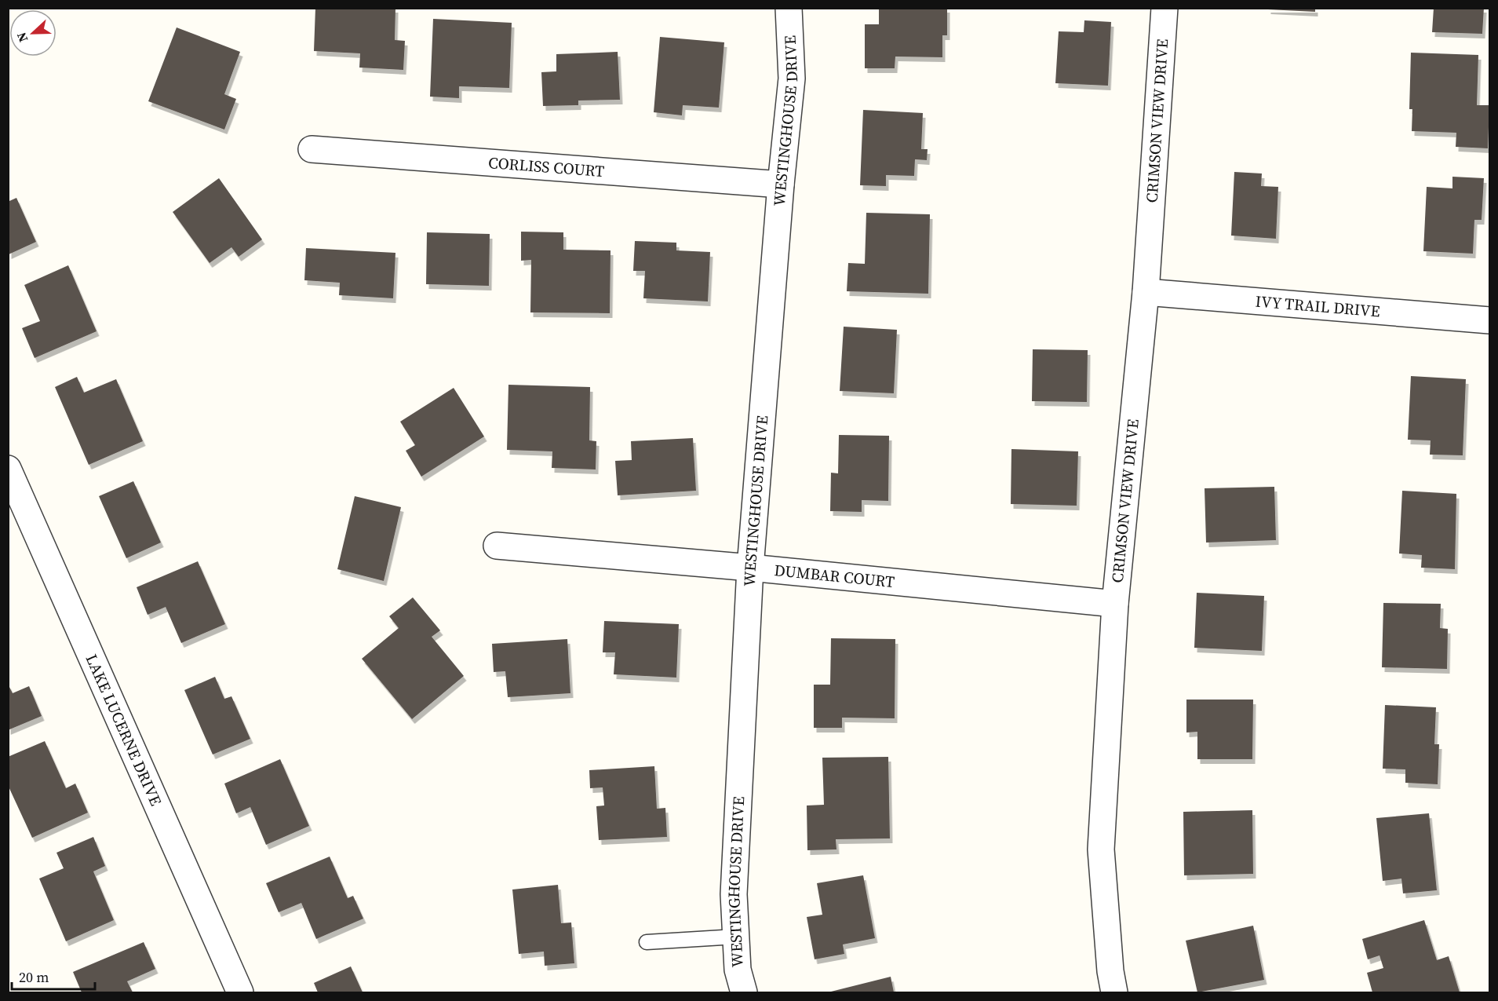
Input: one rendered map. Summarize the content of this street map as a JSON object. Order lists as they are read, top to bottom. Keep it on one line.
{"streets":{"street":["WESTINGHOUSE DRIVE","CRIMSON VIEW DRIVE","CORLISS COURT","IVY TRAIL DRIVE","DUMBAR COURT","LAKE LUCERNE DRIVE"]},"crossings":[["WESTINGHOUSE DRIVE","CORLISS COURT"],["WESTINGHOUSE DRIVE","DUMBAR COURT"],["CRIMSON VIEW DRIVE","IVY TRAIL DRIVE"],["CRIMSON VIEW DRIVE","DUMBAR COURT"]],"scale_bar":"20 m","north":"left"}
